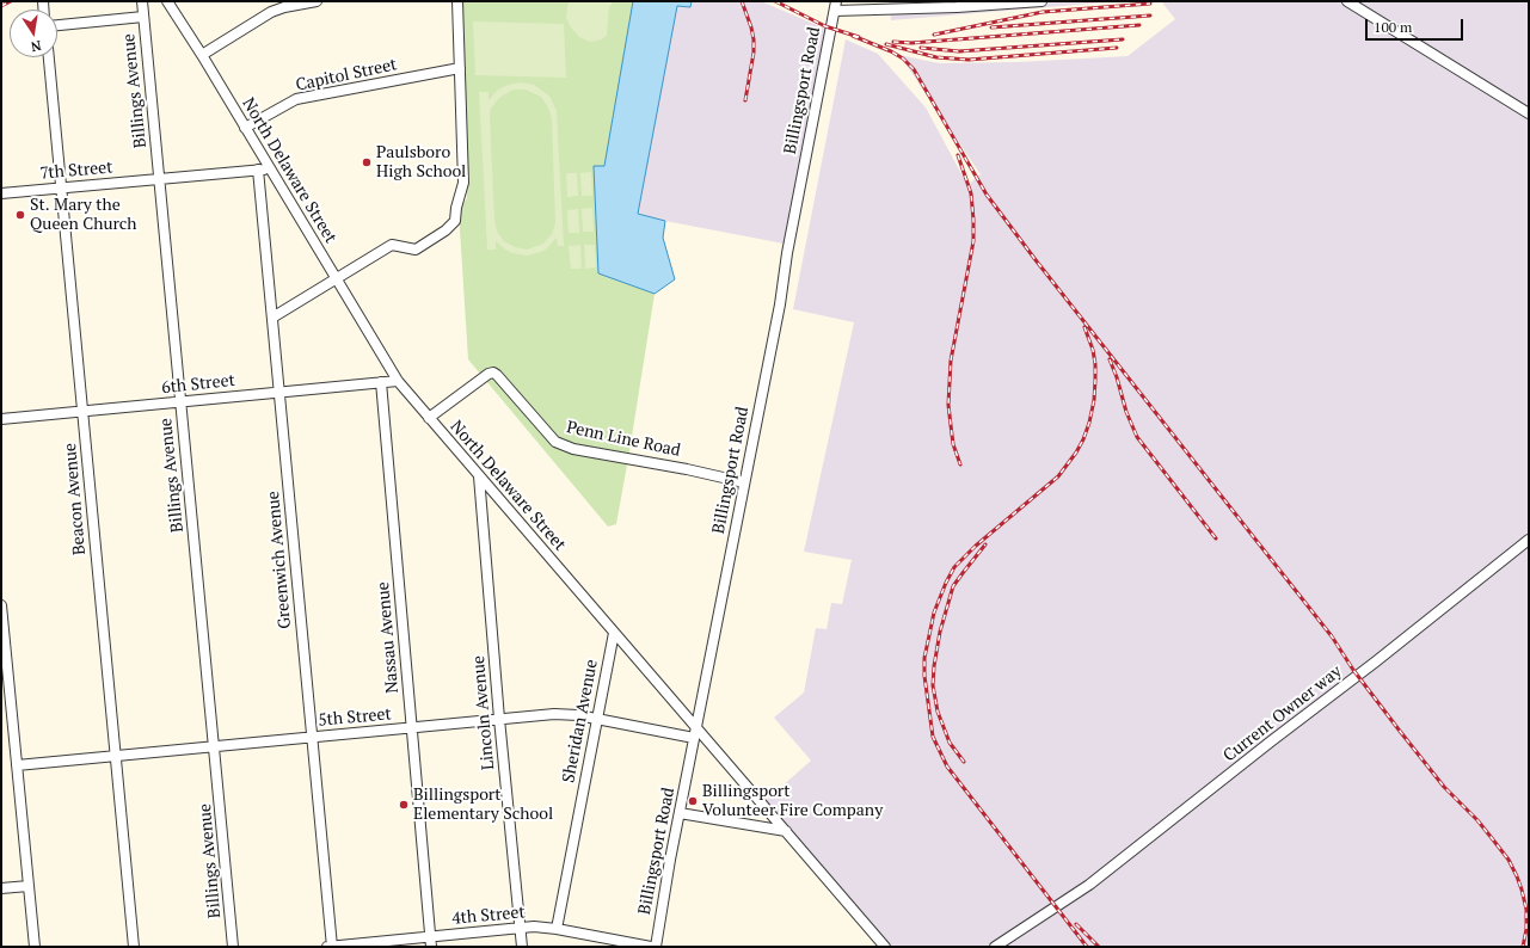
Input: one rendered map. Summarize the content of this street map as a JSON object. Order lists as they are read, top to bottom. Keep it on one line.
{"streets":{"street":["Capitol Street","Billings Avenue","Billingsport Road","7th Street","North Delaware Street","6th Street","Penn Line Road","Beacon Avenue","Greenwich Avenue","Nassau Avenue","Lincoln Avenue","Current Owner way","5th Street","Sheridan Avenue","4th Street"]},"crossings":[["Capitol Street","North Delaware Street"],["Billings Avenue","7th Street"],["Billings Avenue","6th Street"],["Billings Avenue","5th Street"],["Billingsport Road","North Delaware Street"],["Billingsport Road","Penn Line Road"],["Billingsport Road","5th Street"],["7th Street","North Delaware Street"],["7th Street","Beacon Avenue"],["7th Street","Greenwich Avenue"],["North Delaware Street","6th Street"],["North Delaware Street","Penn Line Road"],["North Delaware Street","Lincoln Avenue"],["North Delaware Street","5th Street"],["North Delaware Street","Sheridan Avenue"],["6th Street","Beacon Avenue"],["6th Street","Greenwich Avenue"],["6th Street","Nassau Avenue"],["Beacon Avenue","5th Street"],["Greenwich Avenue","5th Street"],["Greenwich Avenue","4th Street"],["Nassau Avenue","5th Street"],["Nassau Avenue","4th Street"],["Lincoln Avenue","5th Street"],["Lincoln Avenue","4th Street"],["5th Street","Sheridan Avenue"],["Sheridan Avenue","4th Street"]],"places":["Paulsboro High School","St. Mary the Queen Church","Billingsport Volunteer Fire Company","Billingsport Elementary School"],"scale_bar":"100 m","north":"bottom"}
